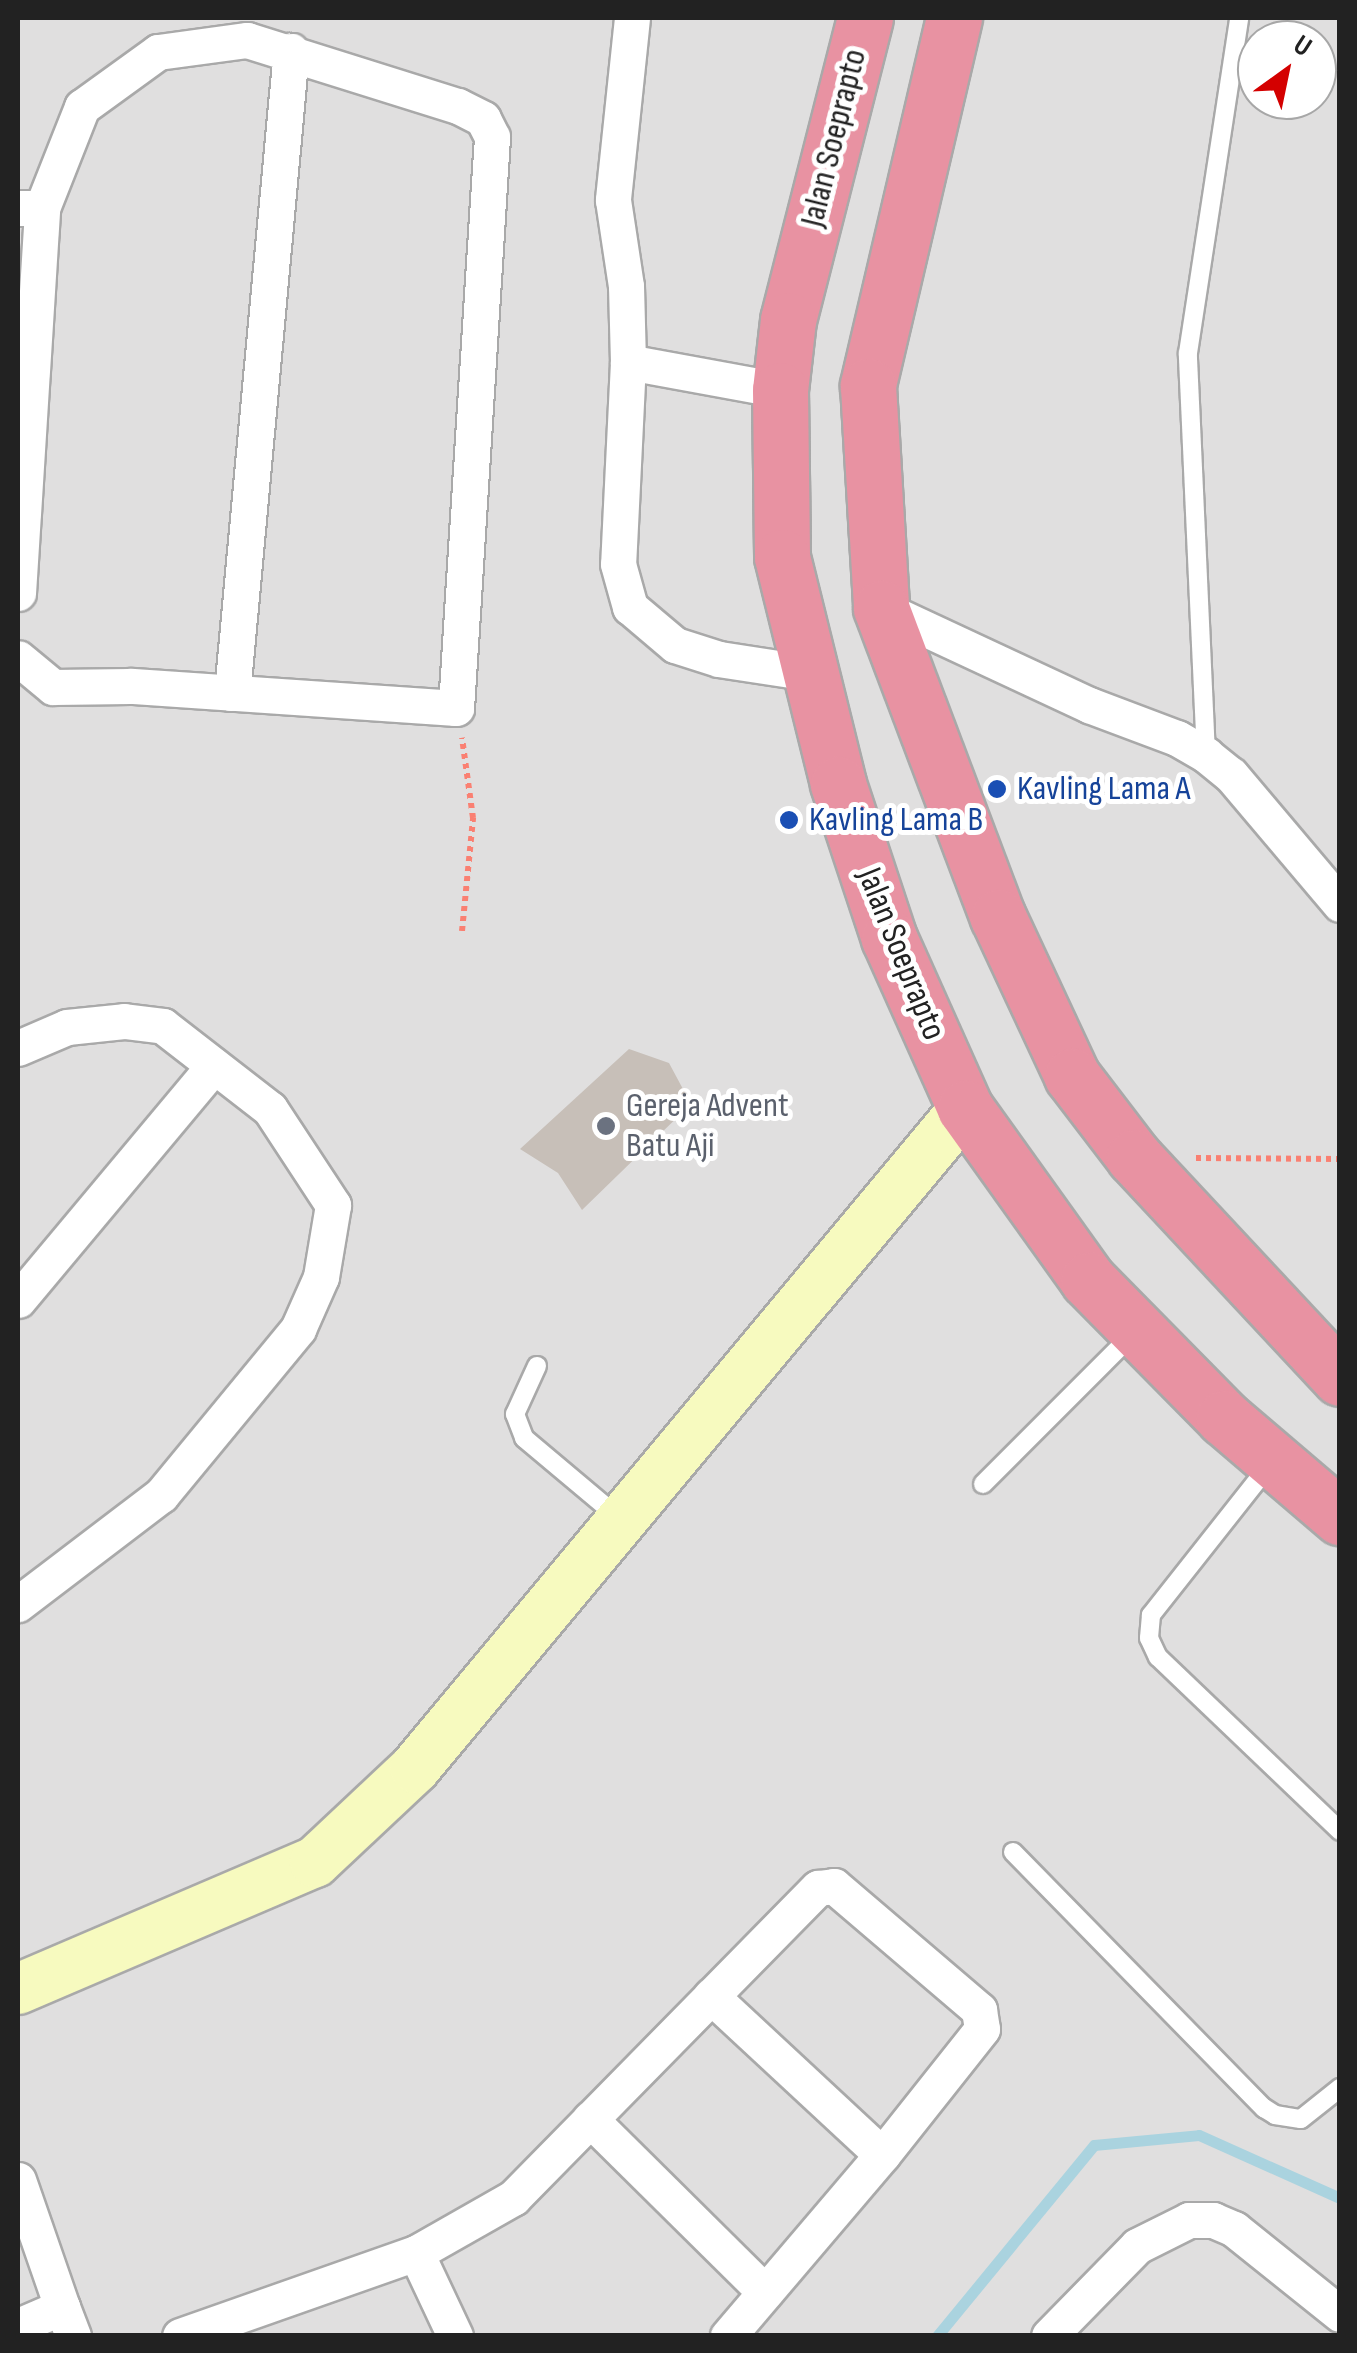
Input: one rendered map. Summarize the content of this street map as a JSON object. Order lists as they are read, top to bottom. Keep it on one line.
{"streets":{"highway":["Jalan Soeprapto"]},"places":["Kavling Lama A","Kavling Lama B","Gereja Advent Batu Aji"],"north":"top right"}
